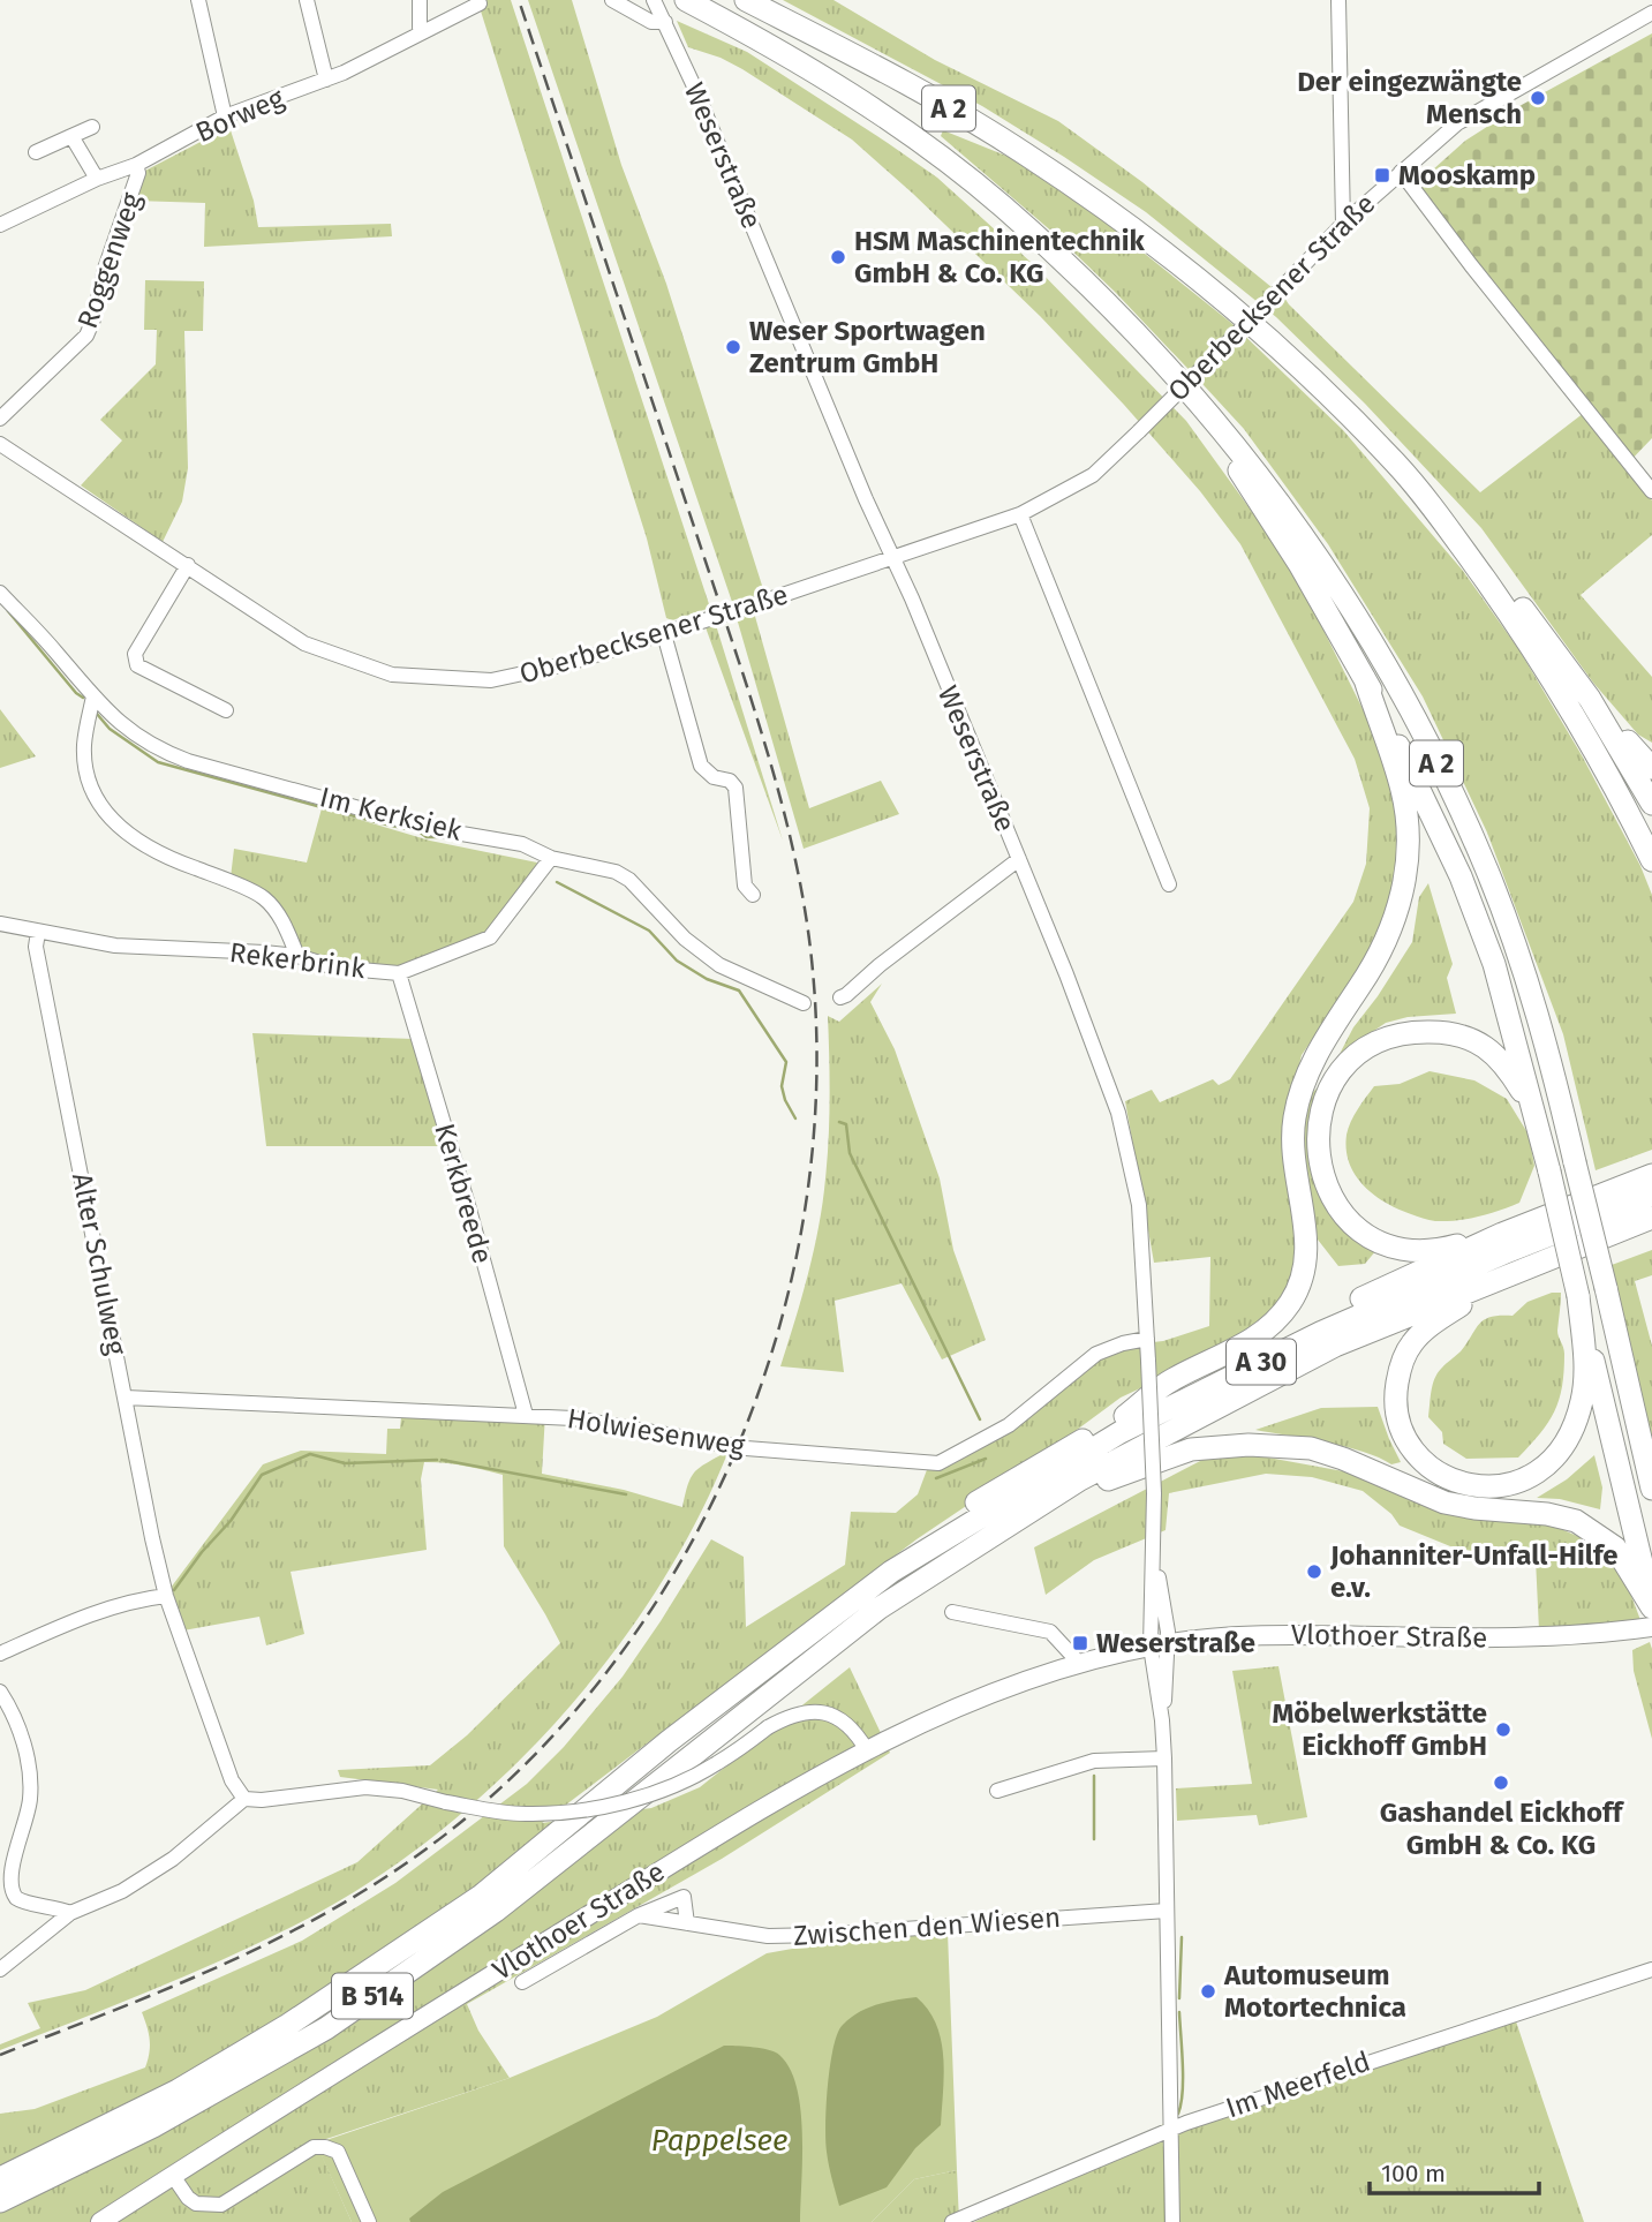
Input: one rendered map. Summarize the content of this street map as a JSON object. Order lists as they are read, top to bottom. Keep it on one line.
{"streets":{"highway":["A 2","A 30","B 514"],"main road":["Vlothoer Straße"],"street":["Borweg","Weserstraße","Roggenweg","Oberbecksener Straße","Im Kerksiek","Rekerbrink","Kerkbreede","Alter Schulweg","Holwiesenweg","Zwischen den Wiesen","Im Meerfeld"]},"crossings":[["Borweg","Roggenweg"],["Weserstraße","Oberbecksener Straße"],["Weserstraße","Holwiesenweg"],["Weserstraße","Vlothoer Straße"],["Weserstraße","Zwischen den Wiesen"],["Weserstraße","Im Meerfeld"],["Im Kerksiek","Rekerbrink"],["Rekerbrink","Kerkbreede"],["Rekerbrink","Alter Schulweg"],["Kerkbreede","Holwiesenweg"],["Alter Schulweg","Holwiesenweg"],["A 30","B 514"]],"water":["Pappelsee"],"places":{"other":["Der eingezwängte Mensch","HSM Maschinentechnik GmbH & Co. KG","Weser Sportwagen Zentrum GmbH","Johanniter-Unfall-Hilfe e.v.","Möbelwerkstätte Eickhoff GmbH","Gashandel Eickhoff GmbH & Co. KG","Automuseum Motortechnica"],"transit":["Mooskamp","Weserstraße"]},"scale_bar":"100 m"}
